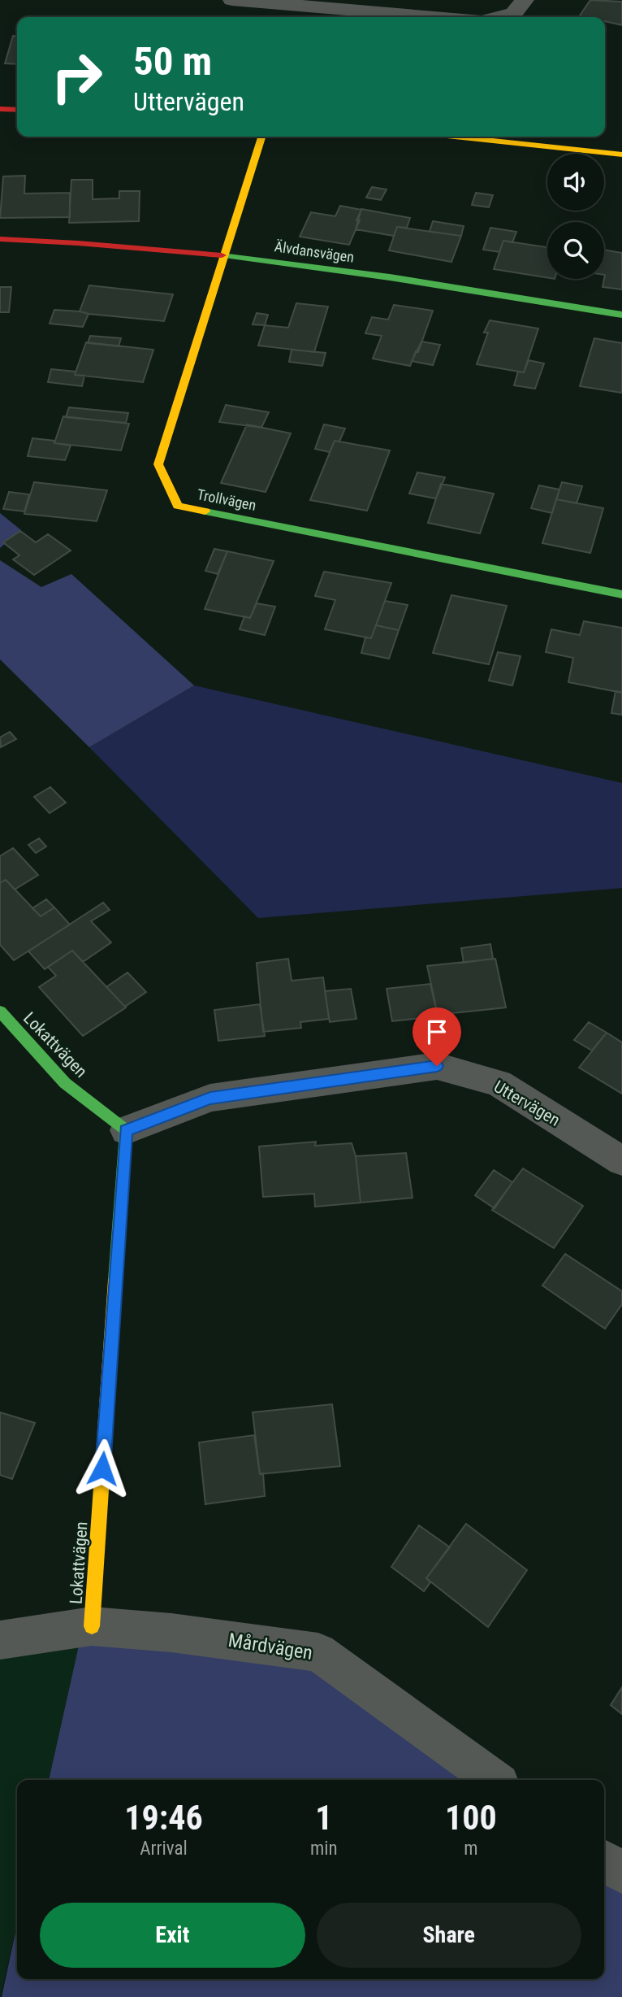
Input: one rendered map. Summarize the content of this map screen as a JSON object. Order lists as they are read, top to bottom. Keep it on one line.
{"streets":{"street":["Älvdansvägen","Trollvägen","Lokattvägen","Uttervägen","Mårdvägen"]},"crossings":[["Älvdansvägen","Trollvägen"],["Lokattvägen","Uttervägen"],["Lokattvägen","Mårdvägen"]],"page":{"turn":["50 m","Uttervägen"],"eta":["19:46","Arrival","1","min","100","m"],"buttons":["Exit","Share"]}}
